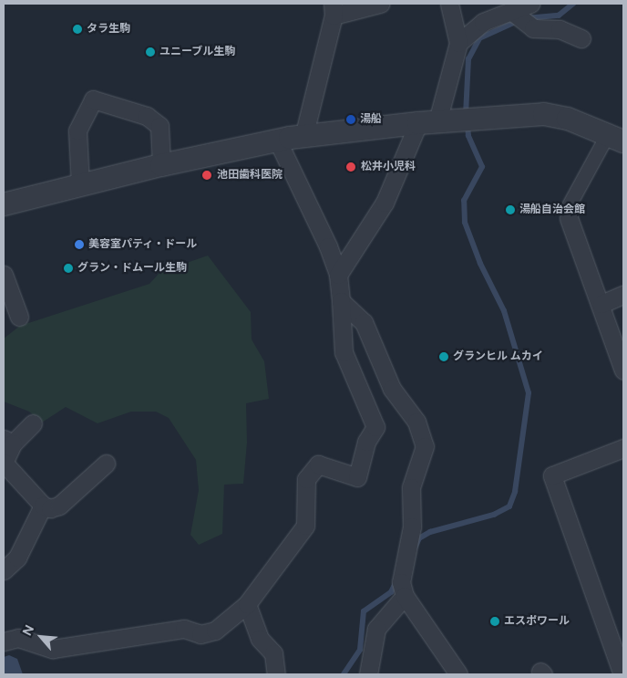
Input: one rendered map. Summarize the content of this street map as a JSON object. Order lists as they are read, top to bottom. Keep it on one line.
{"places":["タラ生駒","ユニーブル生駒","湯船","松井小児科","池田歯科医院","湯船自治会館","美容室パティ・ドール","グラン・ドムール生駒","グランヒル ムカイ","エスポワール"],"north":"top left"}
